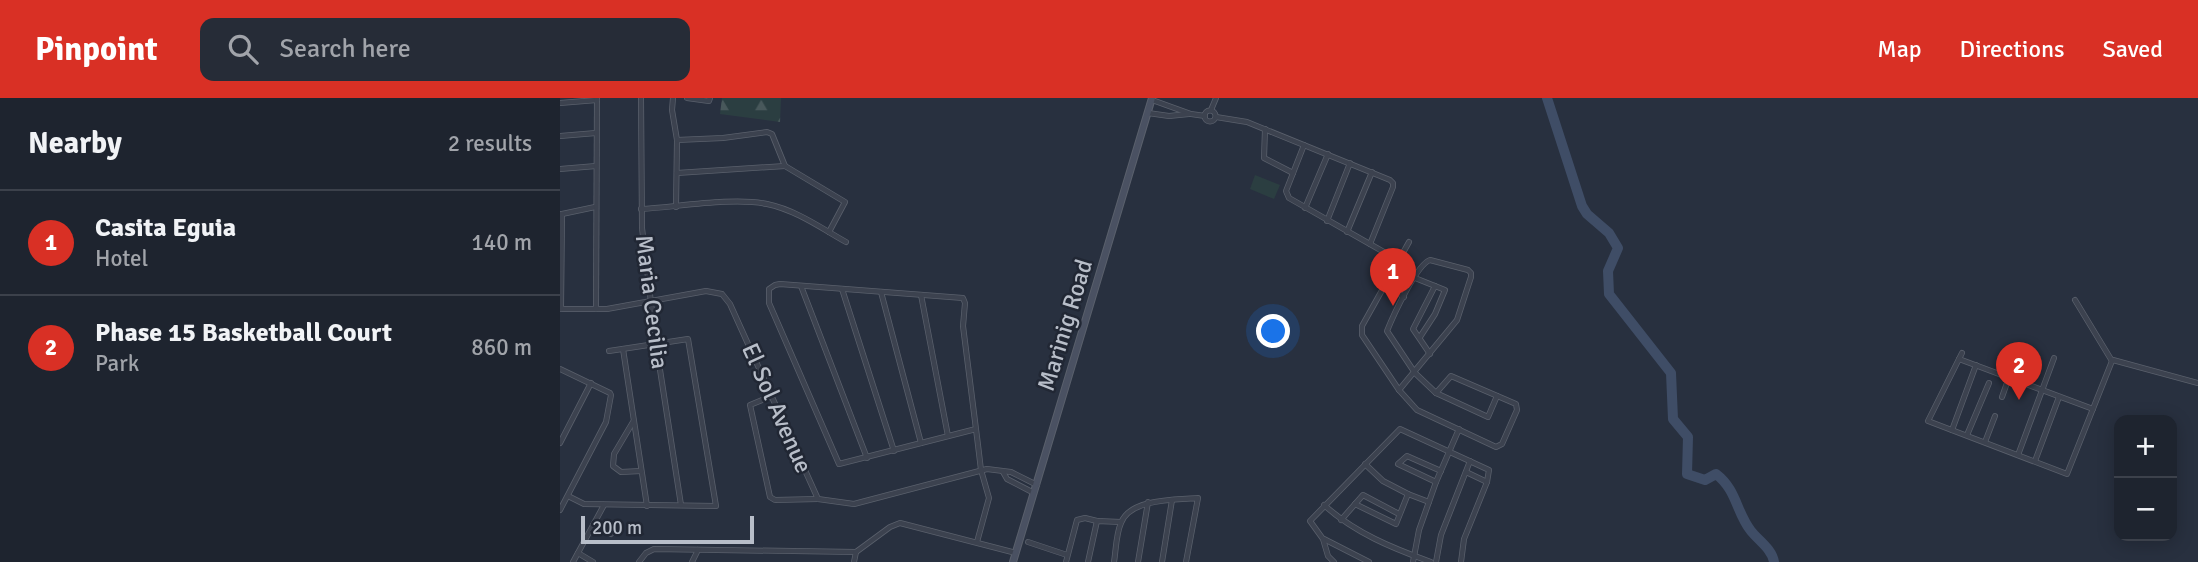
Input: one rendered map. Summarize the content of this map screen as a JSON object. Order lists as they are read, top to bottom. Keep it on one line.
{"streets":{"street":["Maria Cecilia","Marinig Road","El Sol Avenue"]},"crossings":[["Maria Cecilia","El Sol Avenue"],["Marinig Road","El Sol Avenue"]],"scale_bar":"200 m","page":{"header":"Pinpoint","search":"Search here","nav":["Map","Directions","Saved"],"heading":["Nearby","2 results"],"list":[{"mark":"1","name":"Casita Eguia","note":"Hotel","value":"140 m"},{"mark":"2","name":"Phase 15 Basketball Court","note":"Park","value":"860 m"}],"pins":["1","2"],"map_buttons":["+","−"],"scale":"200 m"}}
